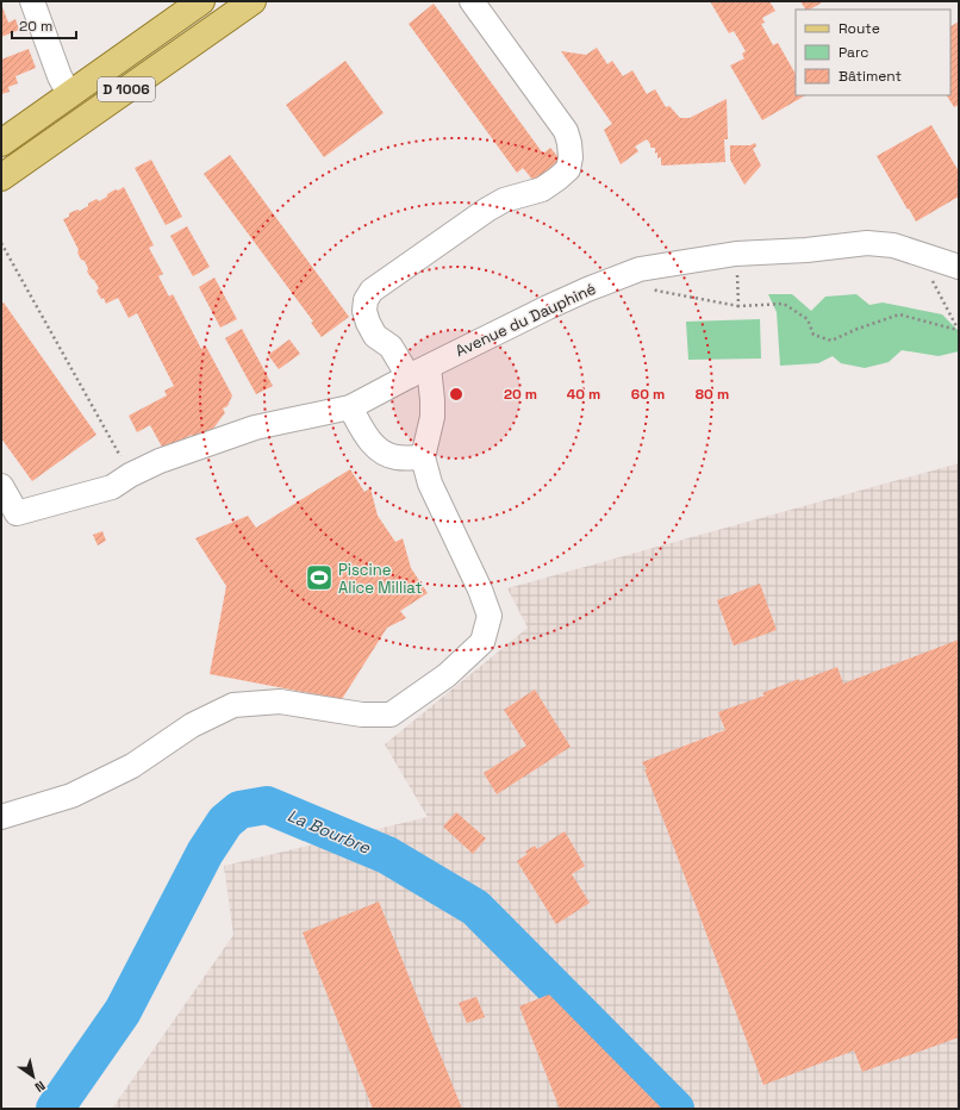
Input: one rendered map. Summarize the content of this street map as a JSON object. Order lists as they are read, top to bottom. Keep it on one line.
{"streets":{"main road":["D 1006"],"street":["Avenue du Dauphiné"]},"water":["La Bourbre"],"places":{"sports":["Piscine Alice Milliat"]},"legend":["Route","Parc","Bâtiment"],"scale_bar":"20 m","north":"bottom right","rings":["20 m","40 m","60 m","80 m"]}
